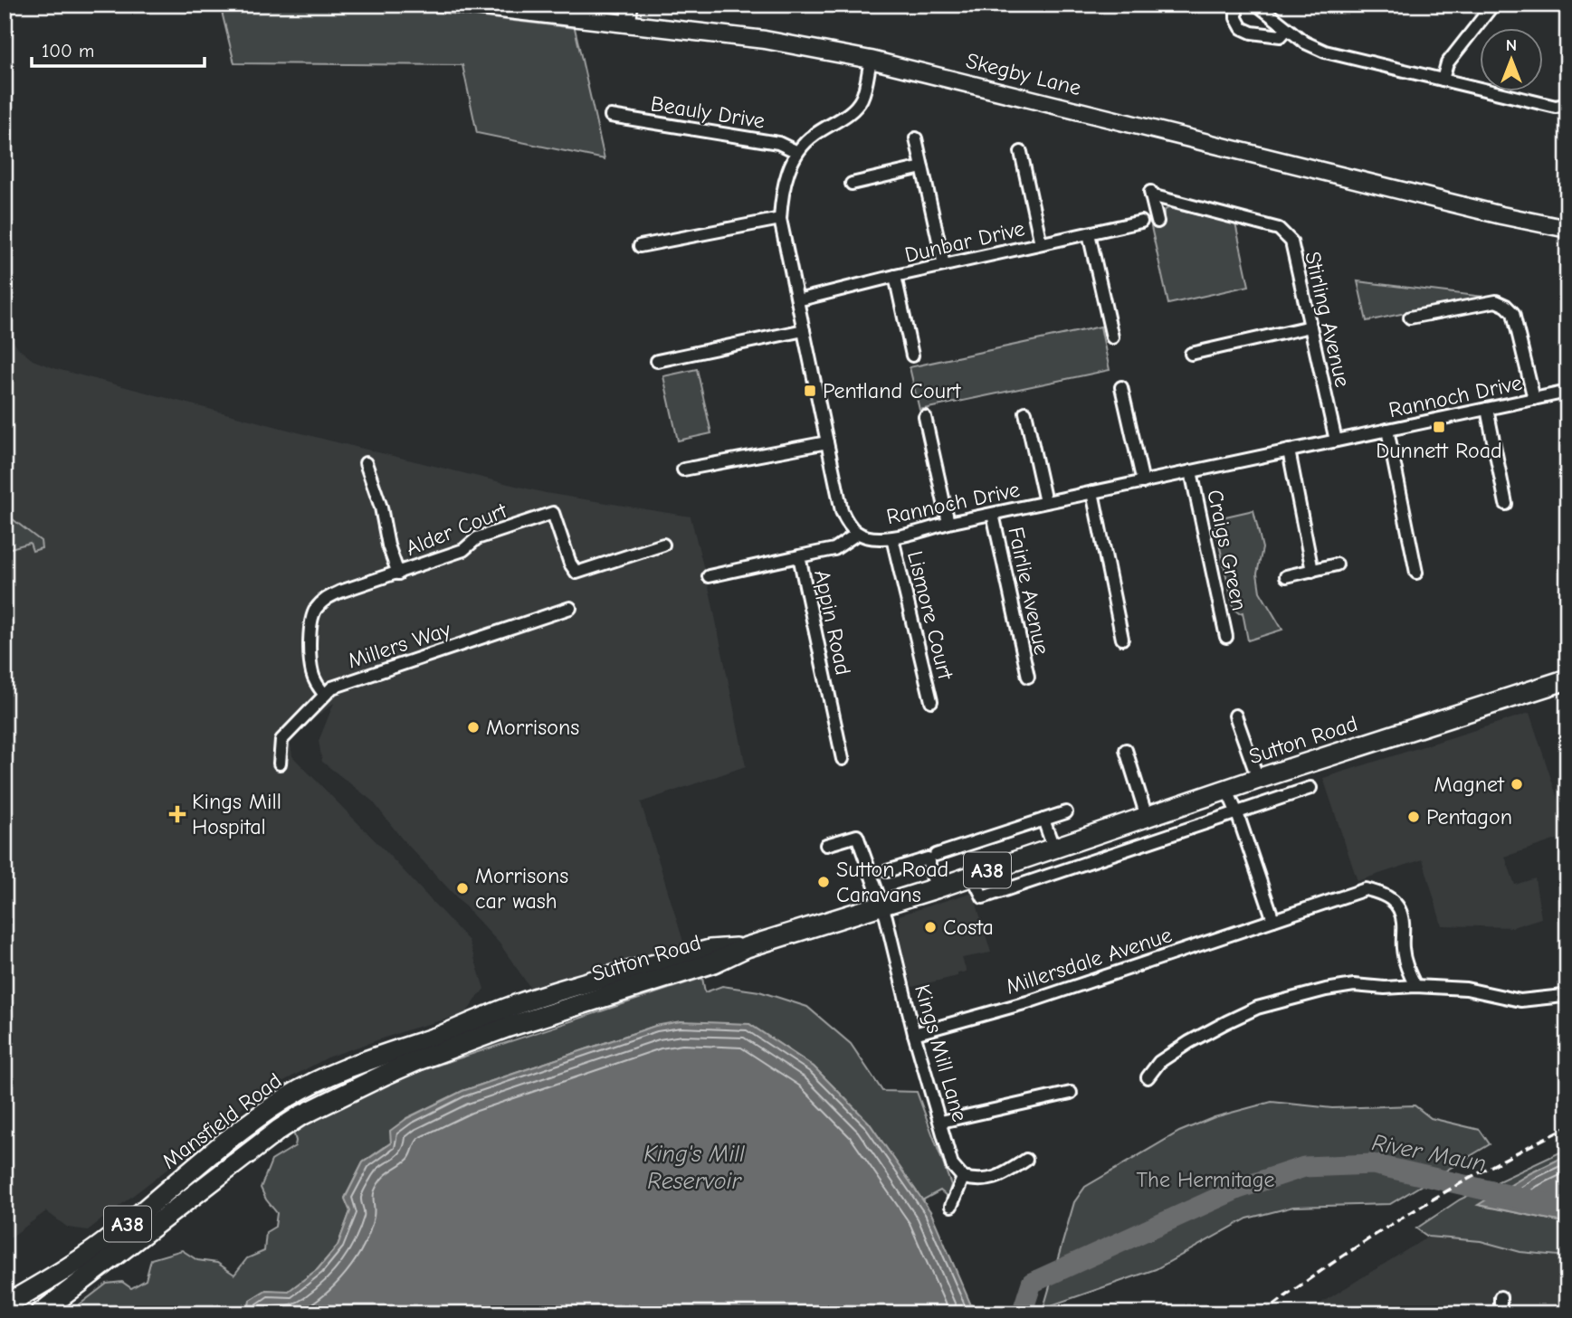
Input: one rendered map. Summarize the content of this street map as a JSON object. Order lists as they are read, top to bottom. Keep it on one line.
{"streets":{"highway":["Sutton Road","A38","Mansfield Road"],"main road":["Skegby Lane"],"street":["Beauly Drive","Dunbar Drive","Stirling Avenue","Rannoch Drive","Alder Court","Craigs Green","Fairlie Avenue","Lismore Court","Appin Road","Millers Way","Millersdale Avenue","Kings Mill Lane"]},"crossings":[["Skegby Lane","Rannoch Drive"],["Beauly Drive","Rannoch Drive"],["Dunbar Drive","Rannoch Drive"],["Stirling Avenue","Rannoch Drive"],["Rannoch Drive","Craigs Green"],["Rannoch Drive","Fairlie Avenue"],["Rannoch Drive","Lismore Court"],["Rannoch Drive","Appin Road"],["Alder Court","Millers Way"],["Sutton Road","Kings Mill Lane"],["Sutton Road","Mansfield Road"],["Millersdale Avenue","Kings Mill Lane"]],"water":["River Maun","King's Mill Reservoir"],"parks":["The Hermitage"],"places":{"transit":["Pentland Court","Dunnett Road"],"other":["Morrisons","Magnet","Pentagon","Sutton Road Caravans","Morrisons car wash","Costa"],"health":["Kings Mill Hospital"]},"scale_bar":"100 m","north":"top"}
